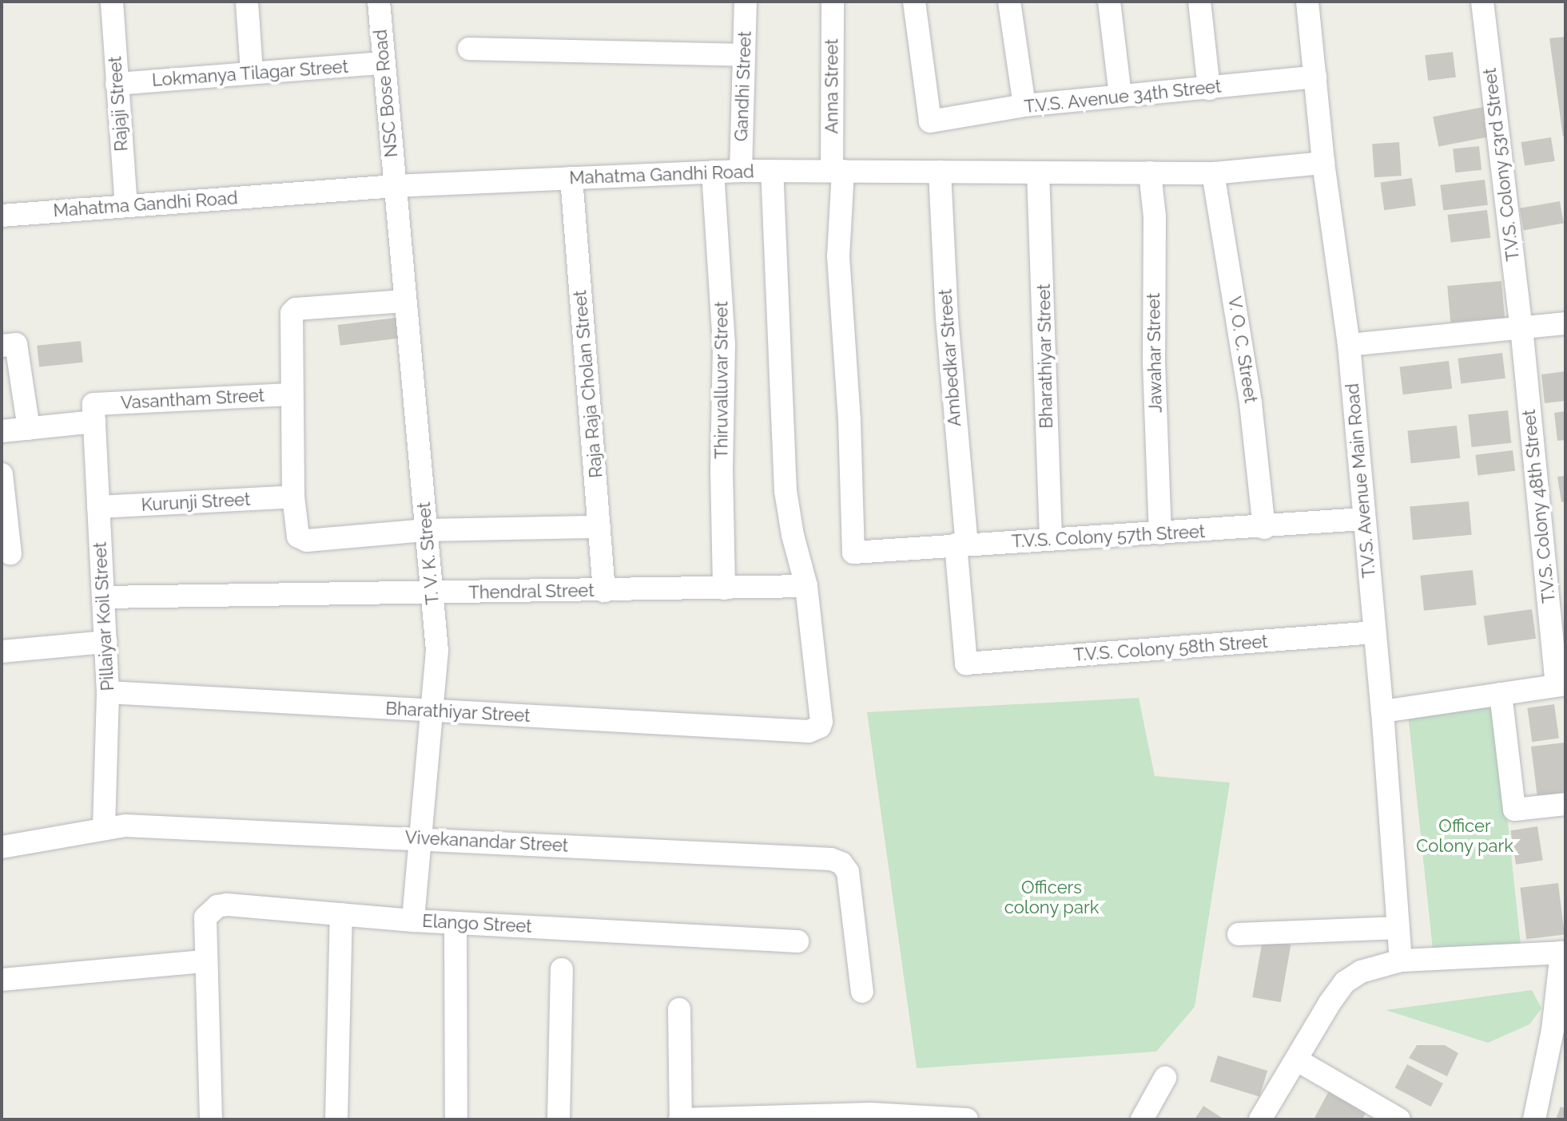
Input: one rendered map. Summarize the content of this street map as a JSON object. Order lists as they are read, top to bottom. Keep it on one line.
{"streets":{"street":["Lokmanya Tilagar Street","Gandhi Street","Anna Street","NSC Bose Road","T.V.S. Avenue 34th Street","Rajaji Street","T.V.S. Colony 53rd Street","Mahatma Gandhi Road","V. O. C. Street","Jawahar Street","Bharathiyar Street","Ambedkar Street","Thiruvalluvar Street","Raja Raja Cholan Street","Vasantham Street","T.V.S. Avenue Main Road","Kurunji Street","T.V.S. Colony 48th Street","T.V.S. Colony 57th Street","T. V. K. Street","Thendral Street","Pillaiyar Koil Street","T.V.S. Colony 58th Street","Vivekanandar Street","Elango Street"]},"crossings":[["Lokmanya Tilagar Street","NSC Bose Road"],["Lokmanya Tilagar Street","Rajaji Street"],["Gandhi Street","Mahatma Gandhi Road"],["Anna Street","Mahatma Gandhi Road"],["Anna Street","T.V.S. Colony 57th Street"],["NSC Bose Road","Mahatma Gandhi Road"],["NSC Bose Road","T. V. K. Street"],["T.V.S. Avenue 34th Street","T.V.S. Avenue Main Road"],["Rajaji Street","Mahatma Gandhi Road"],["T.V.S. Colony 53rd Street","T.V.S. Colony 48th Street"],["Mahatma Gandhi Road","V. O. C. Street"],["Mahatma Gandhi Road","Jawahar Street"],["Mahatma Gandhi Road","Bharathiyar Street"],["Mahatma Gandhi Road","Ambedkar Street"],["Mahatma Gandhi Road","Thiruvalluvar Street"],["Mahatma Gandhi Road","Raja Raja Cholan Street"],["Mahatma Gandhi Road","T.V.S. Avenue Main Road"],["Mahatma Gandhi Road","T. V. K. Street"],["V. O. C. Street","T.V.S. Colony 57th Street"],["Jawahar Street","T.V.S. Colony 57th Street"],["Bharathiyar Street","T.V.S. Colony 57th Street"],["Bharathiyar Street","T. V. K. Street"],["Bharathiyar Street","Thendral Street"],["Bharathiyar Street","Pillaiyar Koil Street"],["Ambedkar Street","T.V.S. Colony 57th Street"],["Ambedkar Street","T.V.S. Colony 58th Street"],["Thiruvalluvar Street","Thendral Street"],["Raja Raja Cholan Street","Thendral Street"],["Vasantham Street","Pillaiyar Koil Street"],["T.V.S. Avenue Main Road","T.V.S. Colony 57th Street"],["T.V.S. Avenue Main Road","T.V.S. Colony 58th Street"],["Kurunji Street","Pillaiyar Koil Street"],["T. V. K. Street","Thendral Street"],["T. V. K. Street","Vivekanandar Street"],["T. V. K. Street","Elango Street"],["Thendral Street","Pillaiyar Koil Street"],["Pillaiyar Koil Street","Vivekanandar Street"]],"parks":["Officer Colony park","Officers colony park"]}
